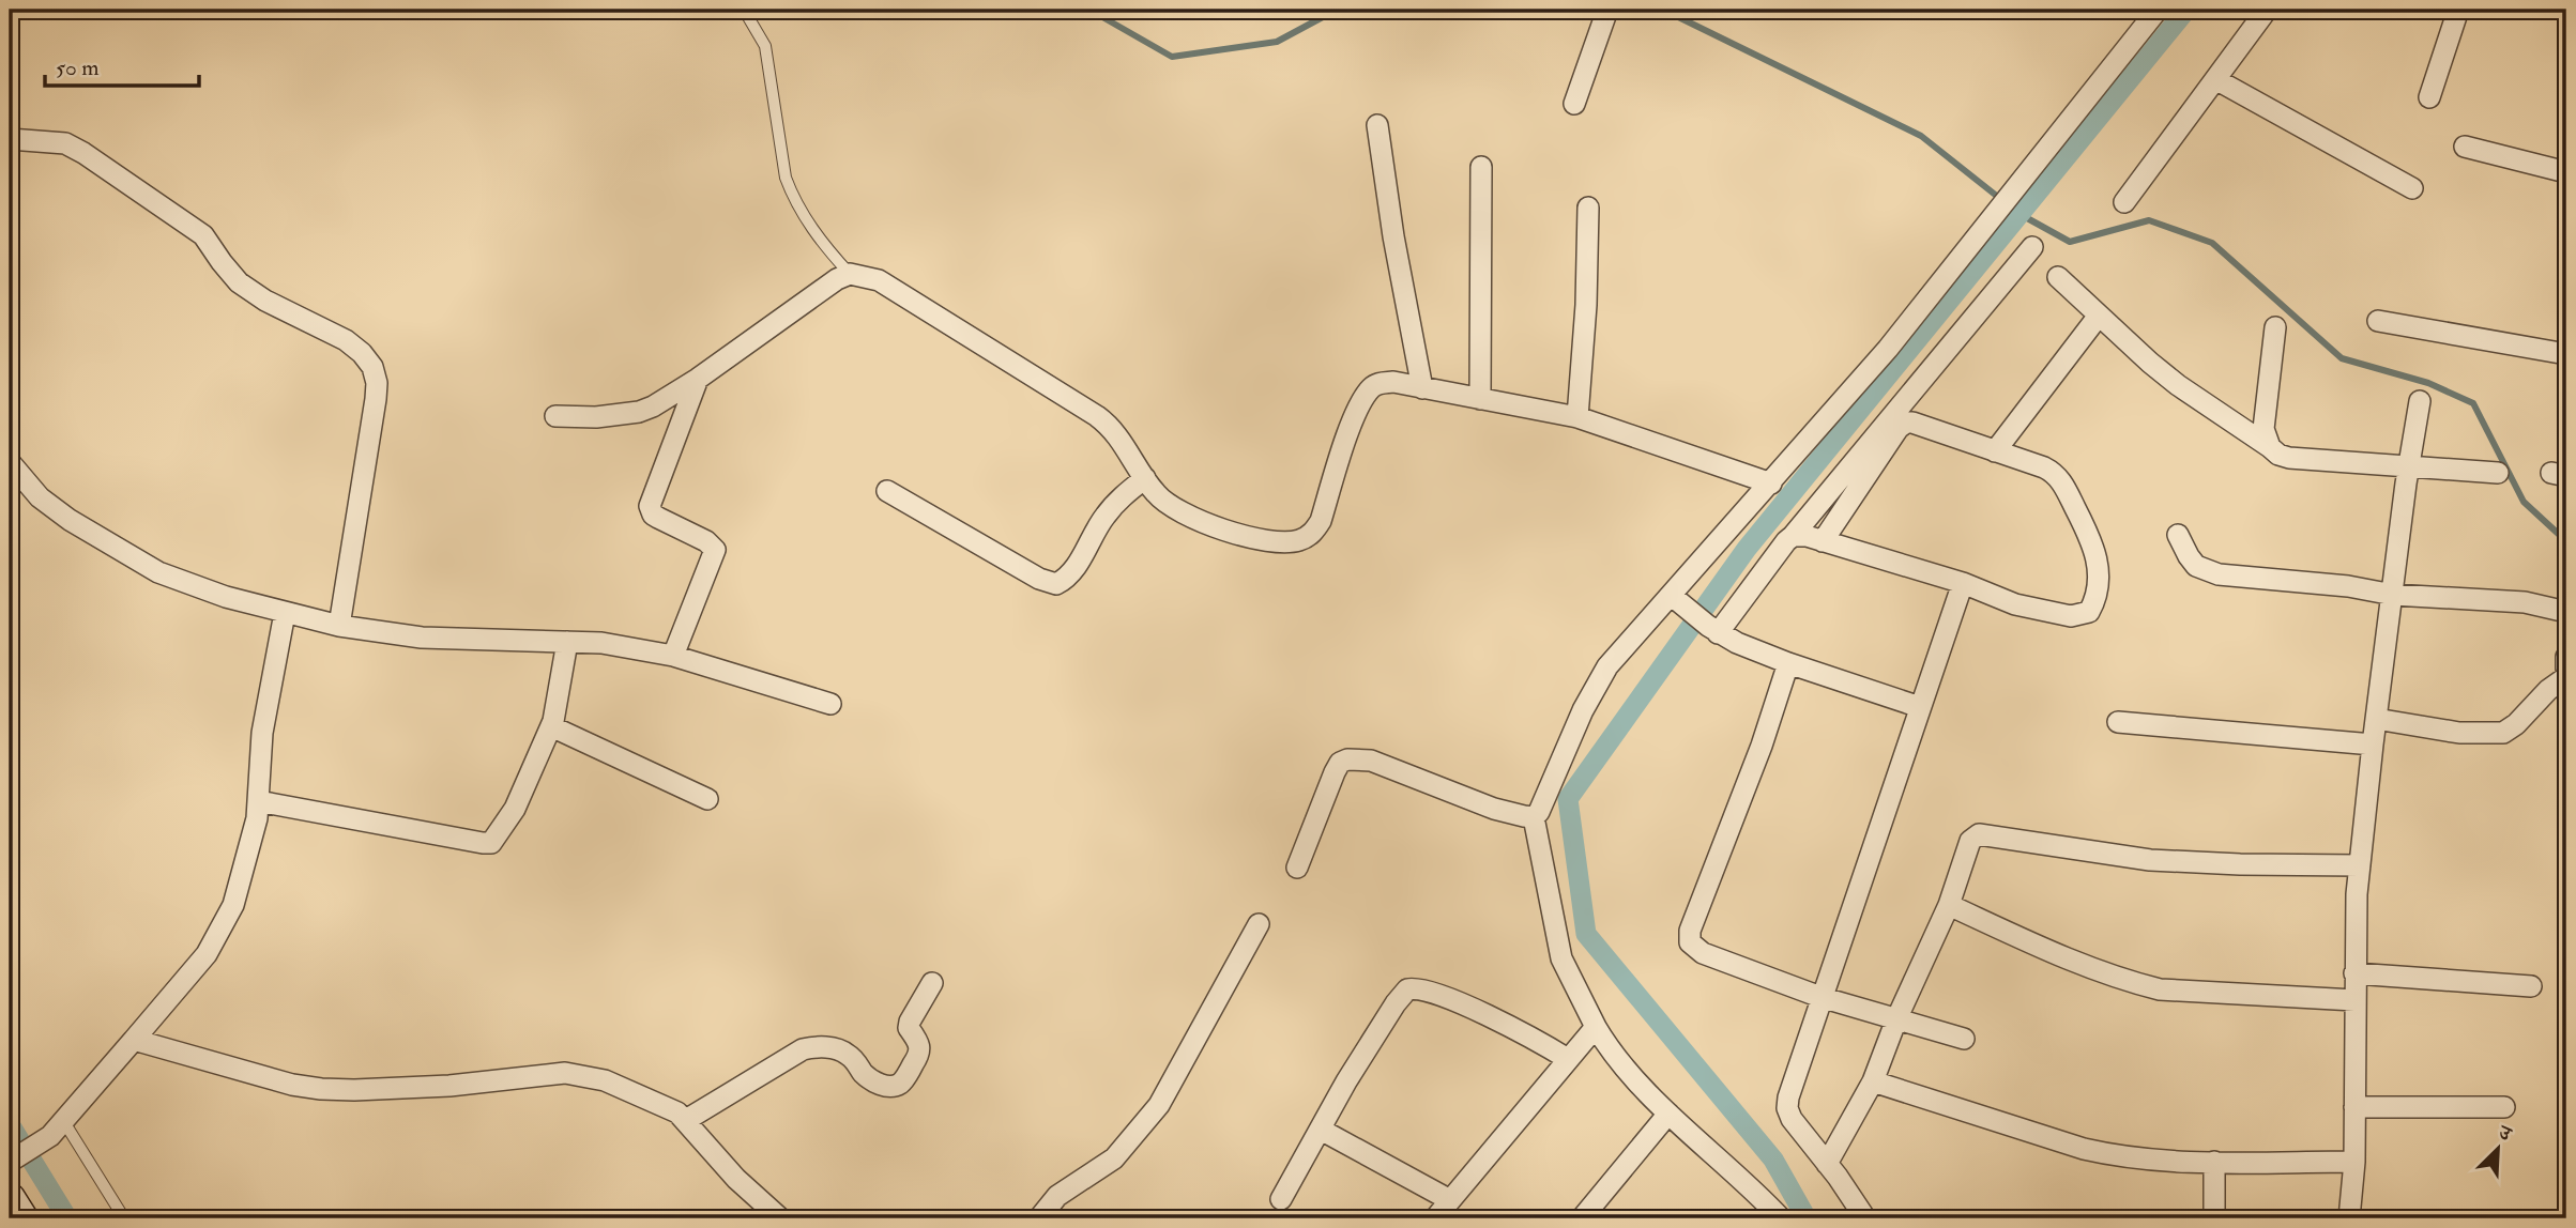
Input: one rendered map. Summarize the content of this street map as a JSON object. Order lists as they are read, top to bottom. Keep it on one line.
{"scale_bar":"50 m","north":"top right"}
